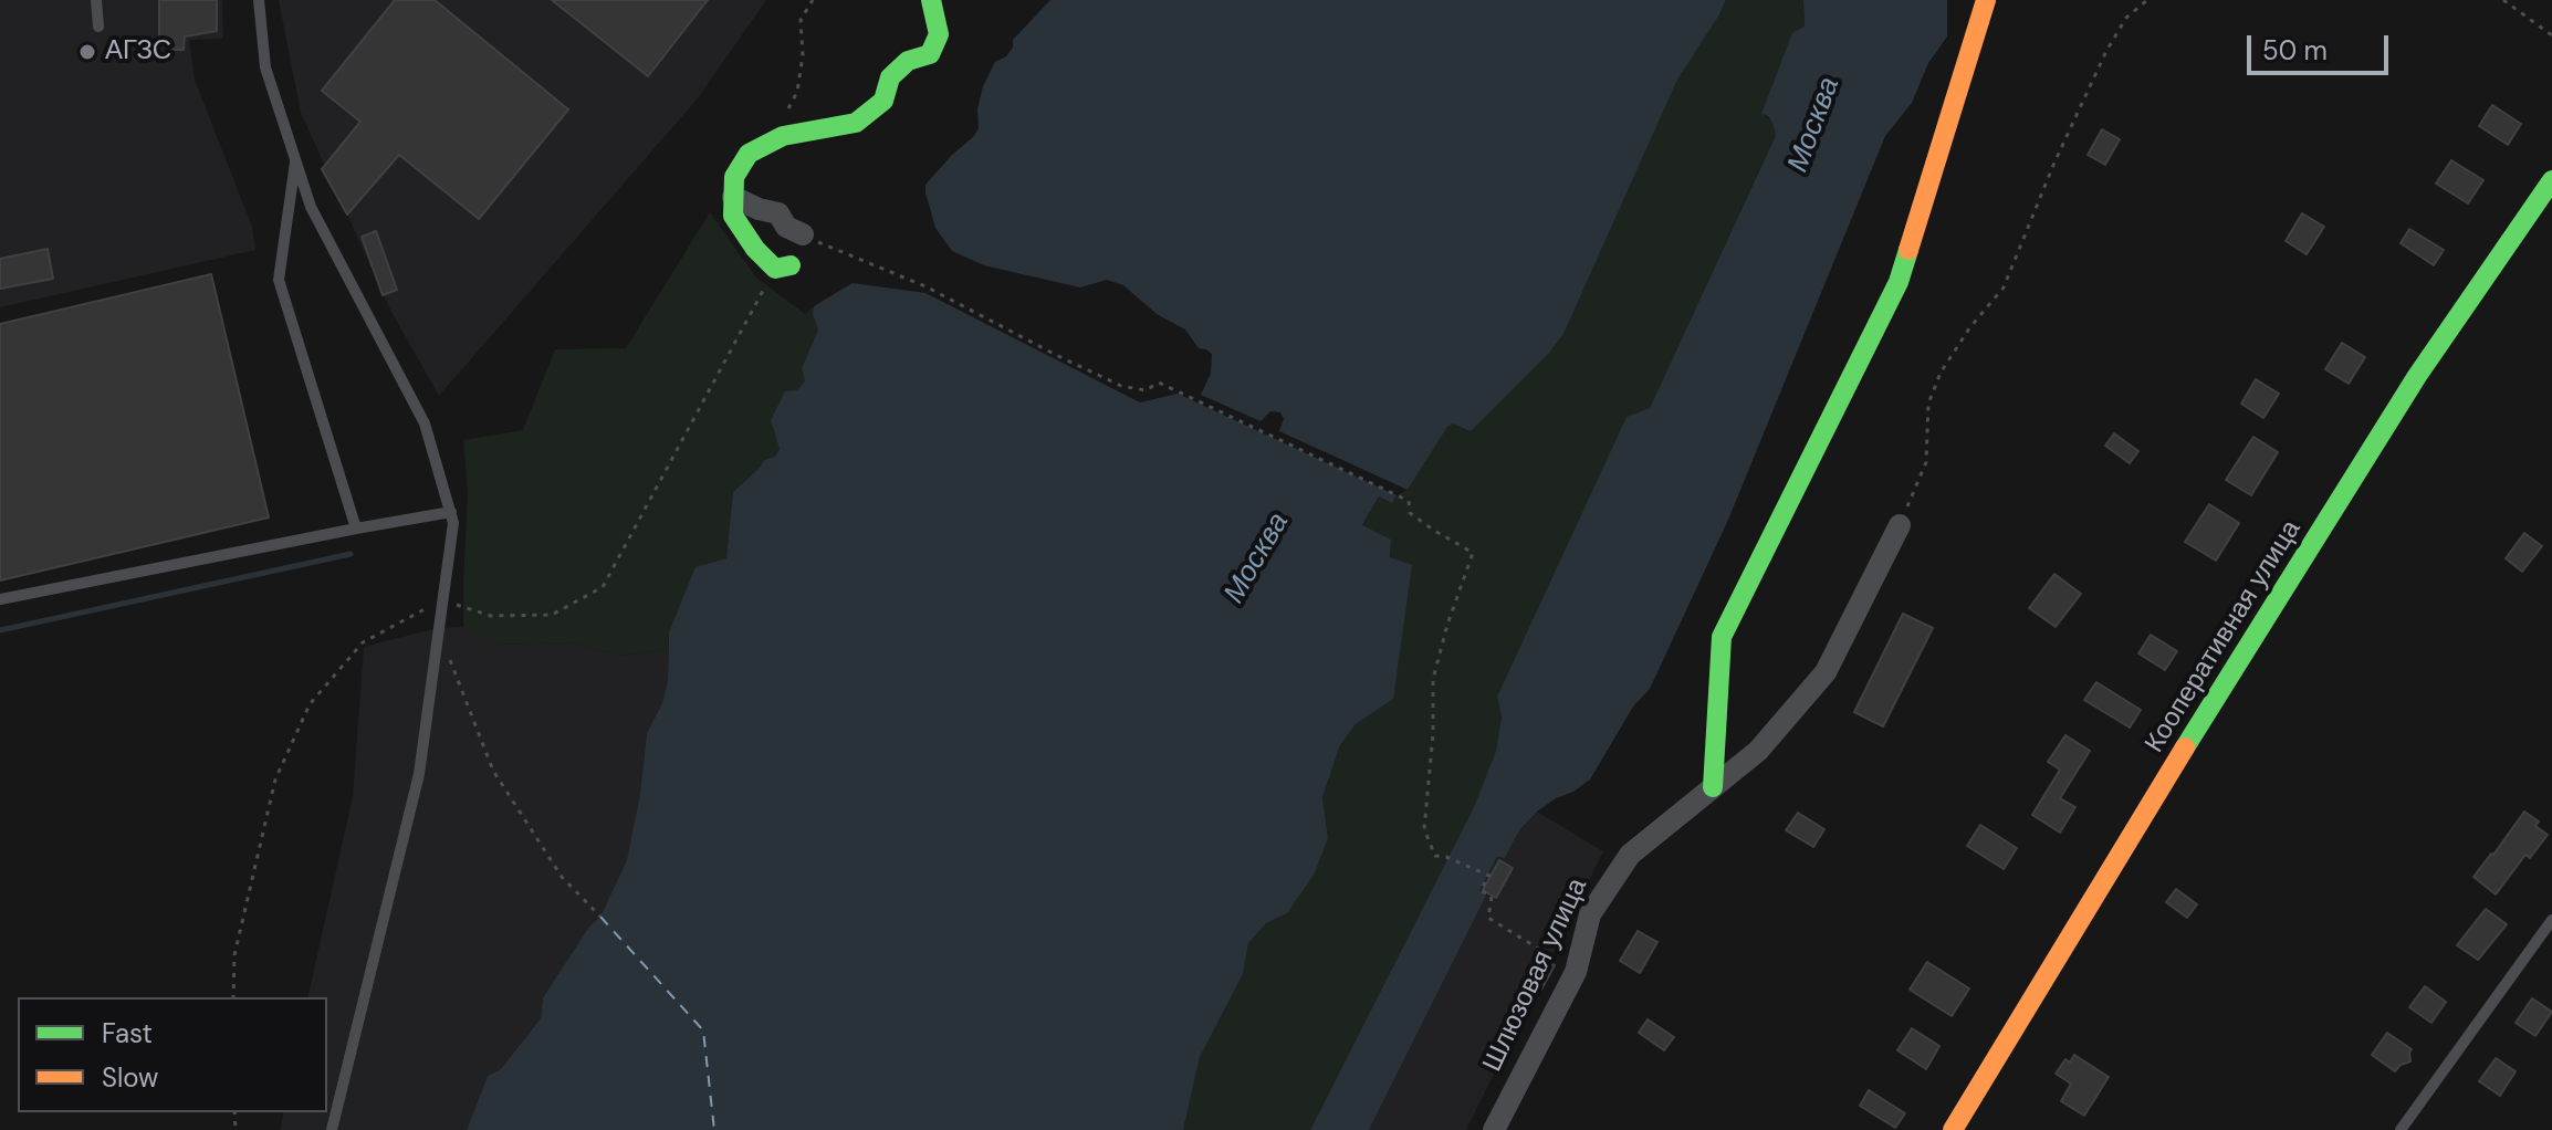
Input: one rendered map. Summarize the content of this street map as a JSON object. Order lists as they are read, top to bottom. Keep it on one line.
{"streets":{"street":["Кооперативная улица","Шлюзовая улица"]},"water":["Москва"],"places":["АГЗС"],"legend":["Fast","Slow"],"scale_bar":"50 m"}
